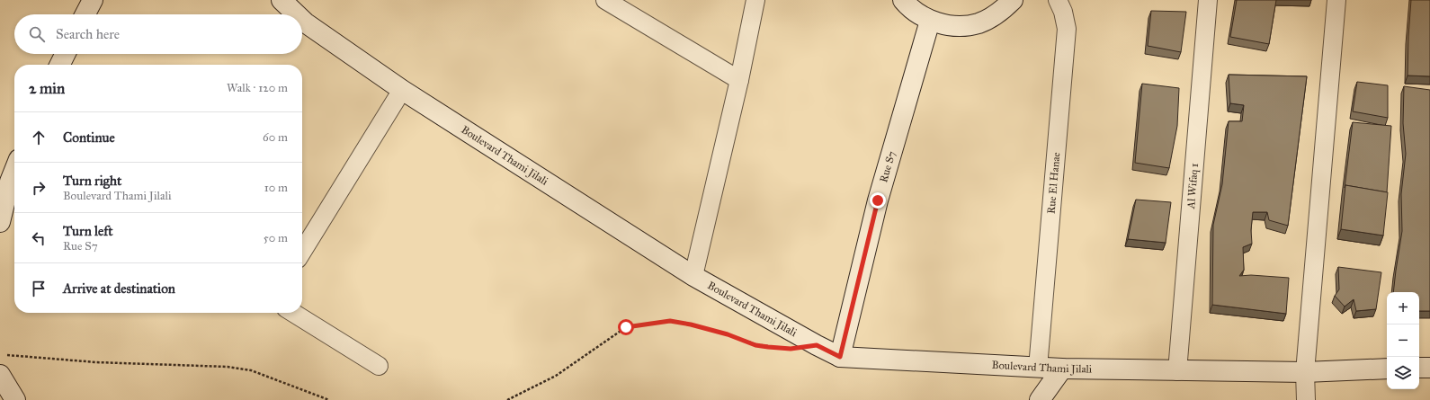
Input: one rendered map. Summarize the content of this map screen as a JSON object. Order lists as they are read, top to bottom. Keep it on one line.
{"streets":{"street":["Boulevard Thami Jilali","Rue S7","Rue El Hanae","Al Wifaq 1"]},"crossings":[["Boulevard Thami Jilali","Rue S7"],["Boulevard Thami Jilali","Rue El Hanae"],["Boulevard Thami Jilali","Al Wifaq 1"]],"page":{"search":"Search here","heading":["2 min","Walk · 120 m"],"list":[["Continue","60 m"],["Turn right","Boulevard Thami Jilali","10 m"],["Turn left","Rue S7","50 m"],"Arrive at destination"],"map_buttons":["+","−"]}}
